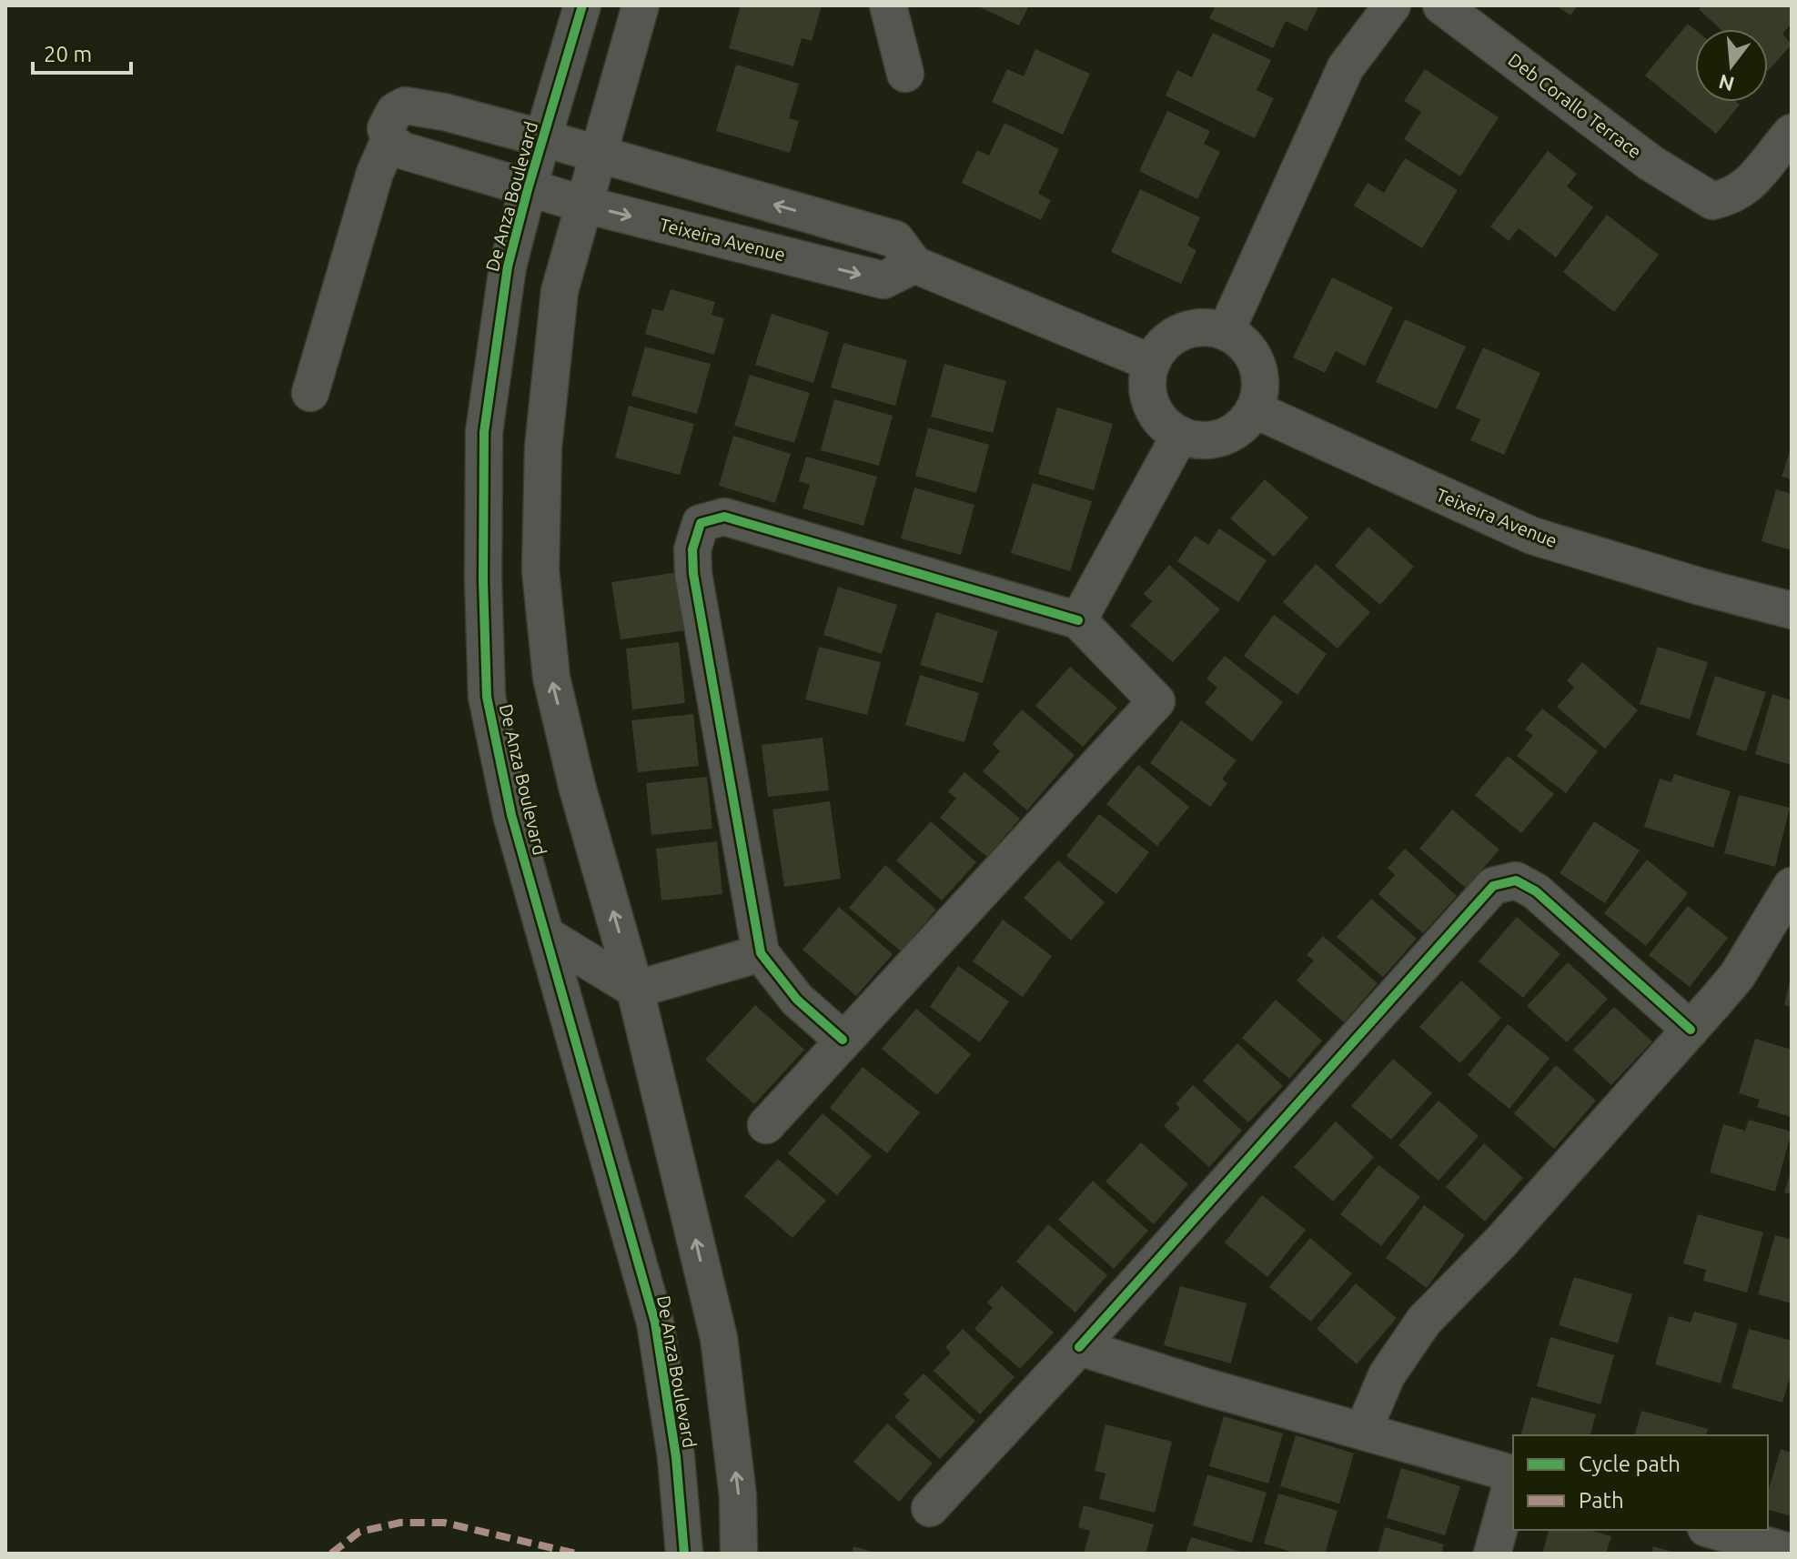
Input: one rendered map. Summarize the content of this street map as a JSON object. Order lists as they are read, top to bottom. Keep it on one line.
{"streets":{"street":["Deb Corallo Terrace","De Anza Boulevard","Teixeira Avenue"]},"crossings":[["De Anza Boulevard","Teixeira Avenue"]],"legend":["Cycle path","Path"],"scale_bar":"20 m","north":"bottom"}
